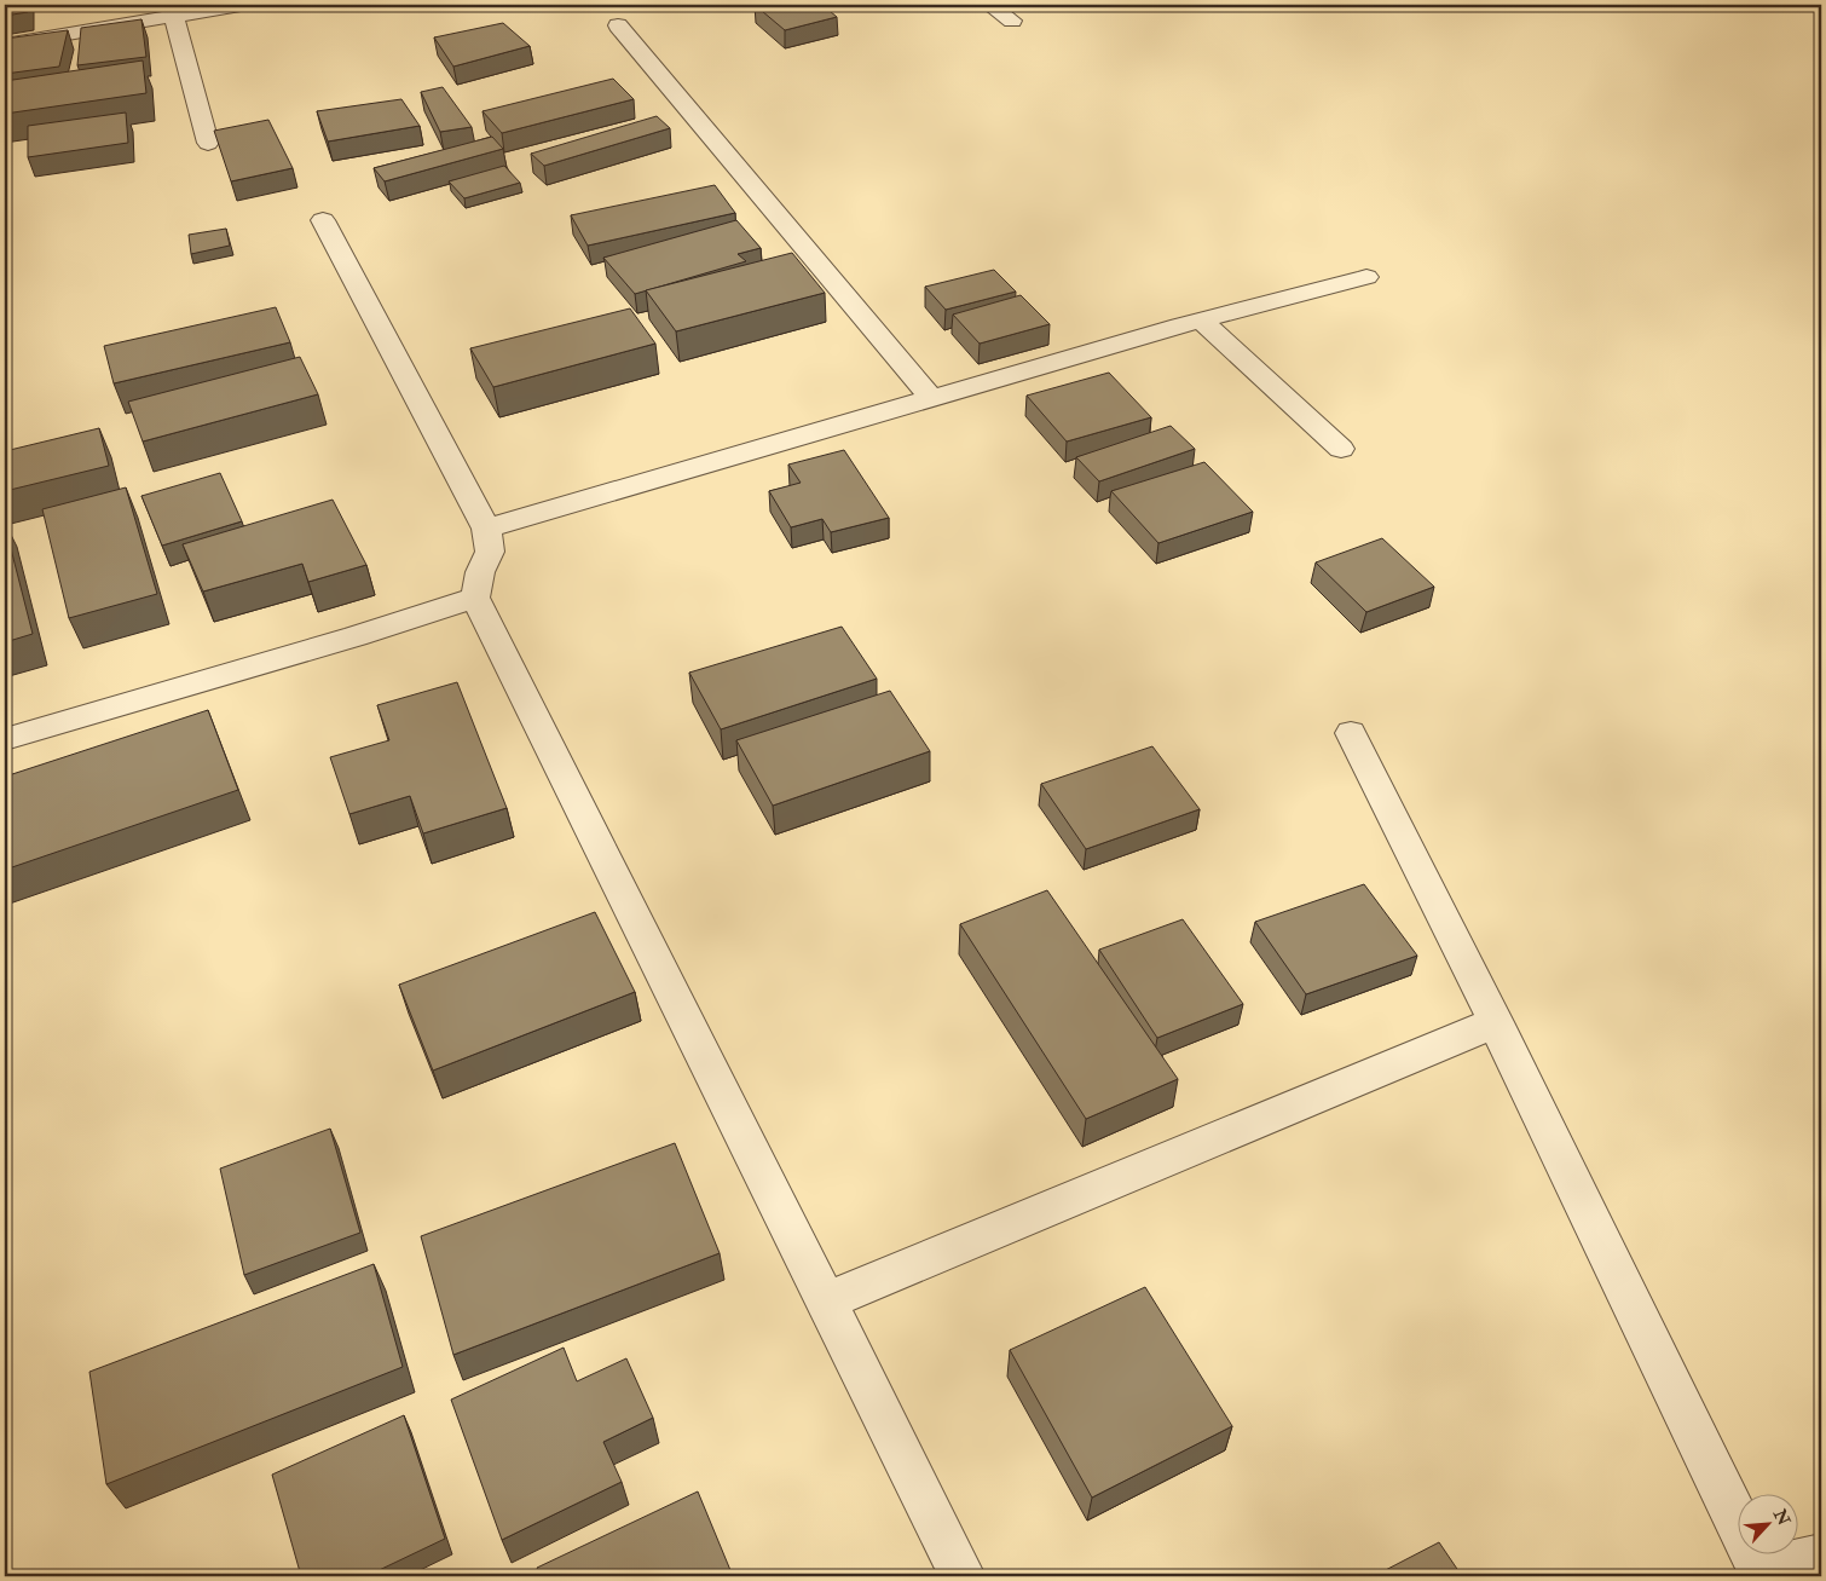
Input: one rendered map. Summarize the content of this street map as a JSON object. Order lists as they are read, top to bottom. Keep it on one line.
{"north":"top right"}
